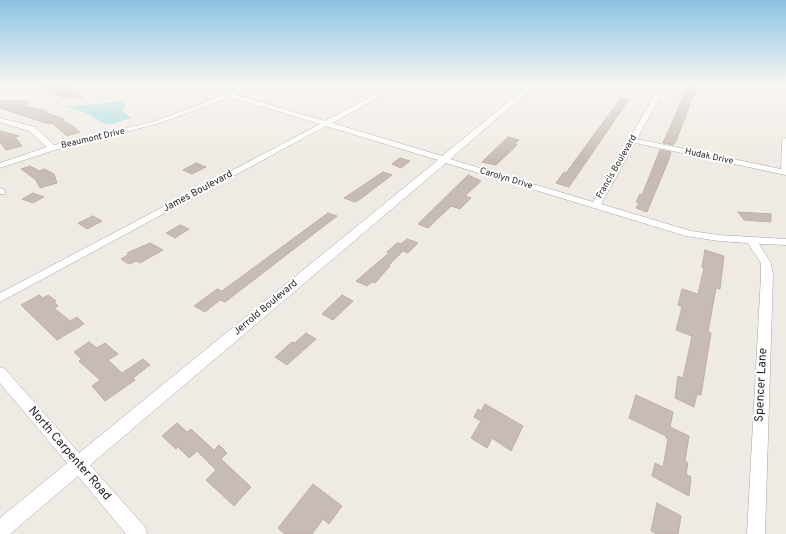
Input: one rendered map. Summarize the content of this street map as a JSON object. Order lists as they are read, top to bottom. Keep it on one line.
{"streets":{"street":["Beaumont Drive","Hudak Drive","Francis Boulevard","Carolyn Drive","James Boulevard","Jerrold Boulevard","Spencer Lane","North Carpenter Road"]},"crossings":[["Hudak Drive","Francis Boulevard"],["Francis Boulevard","Carolyn Drive"],["Carolyn Drive","James Boulevard"],["Carolyn Drive","Jerrold Boulevard"],["Carolyn Drive","Spencer Lane"],["Jerrold Boulevard","North Carpenter Road"]]}
